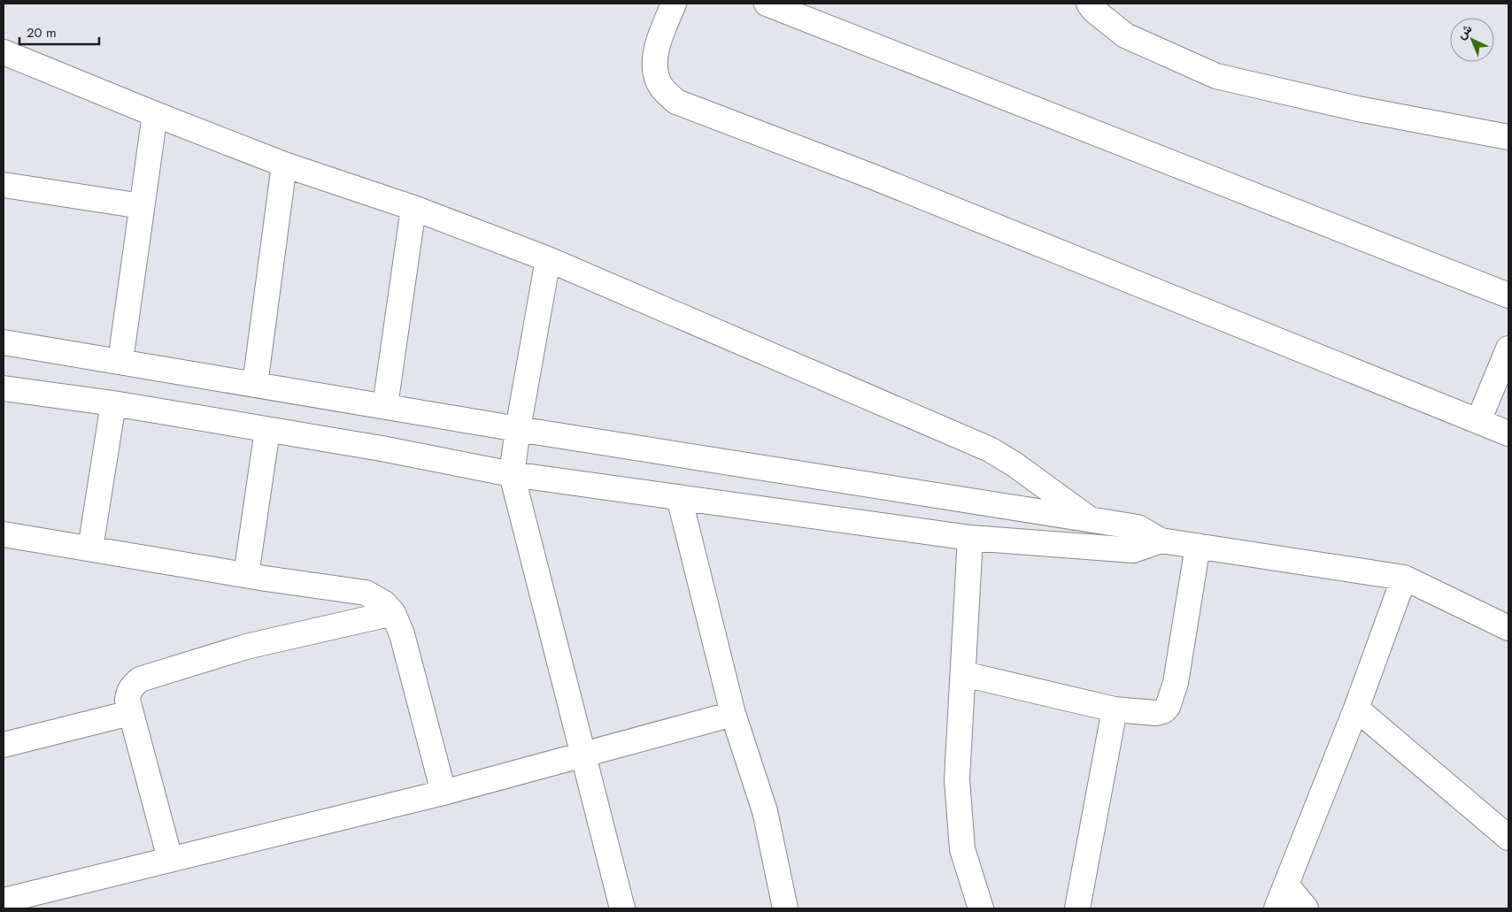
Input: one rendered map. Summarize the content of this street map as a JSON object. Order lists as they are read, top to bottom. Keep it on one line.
{"scale_bar":"20 m","north":"top left"}
